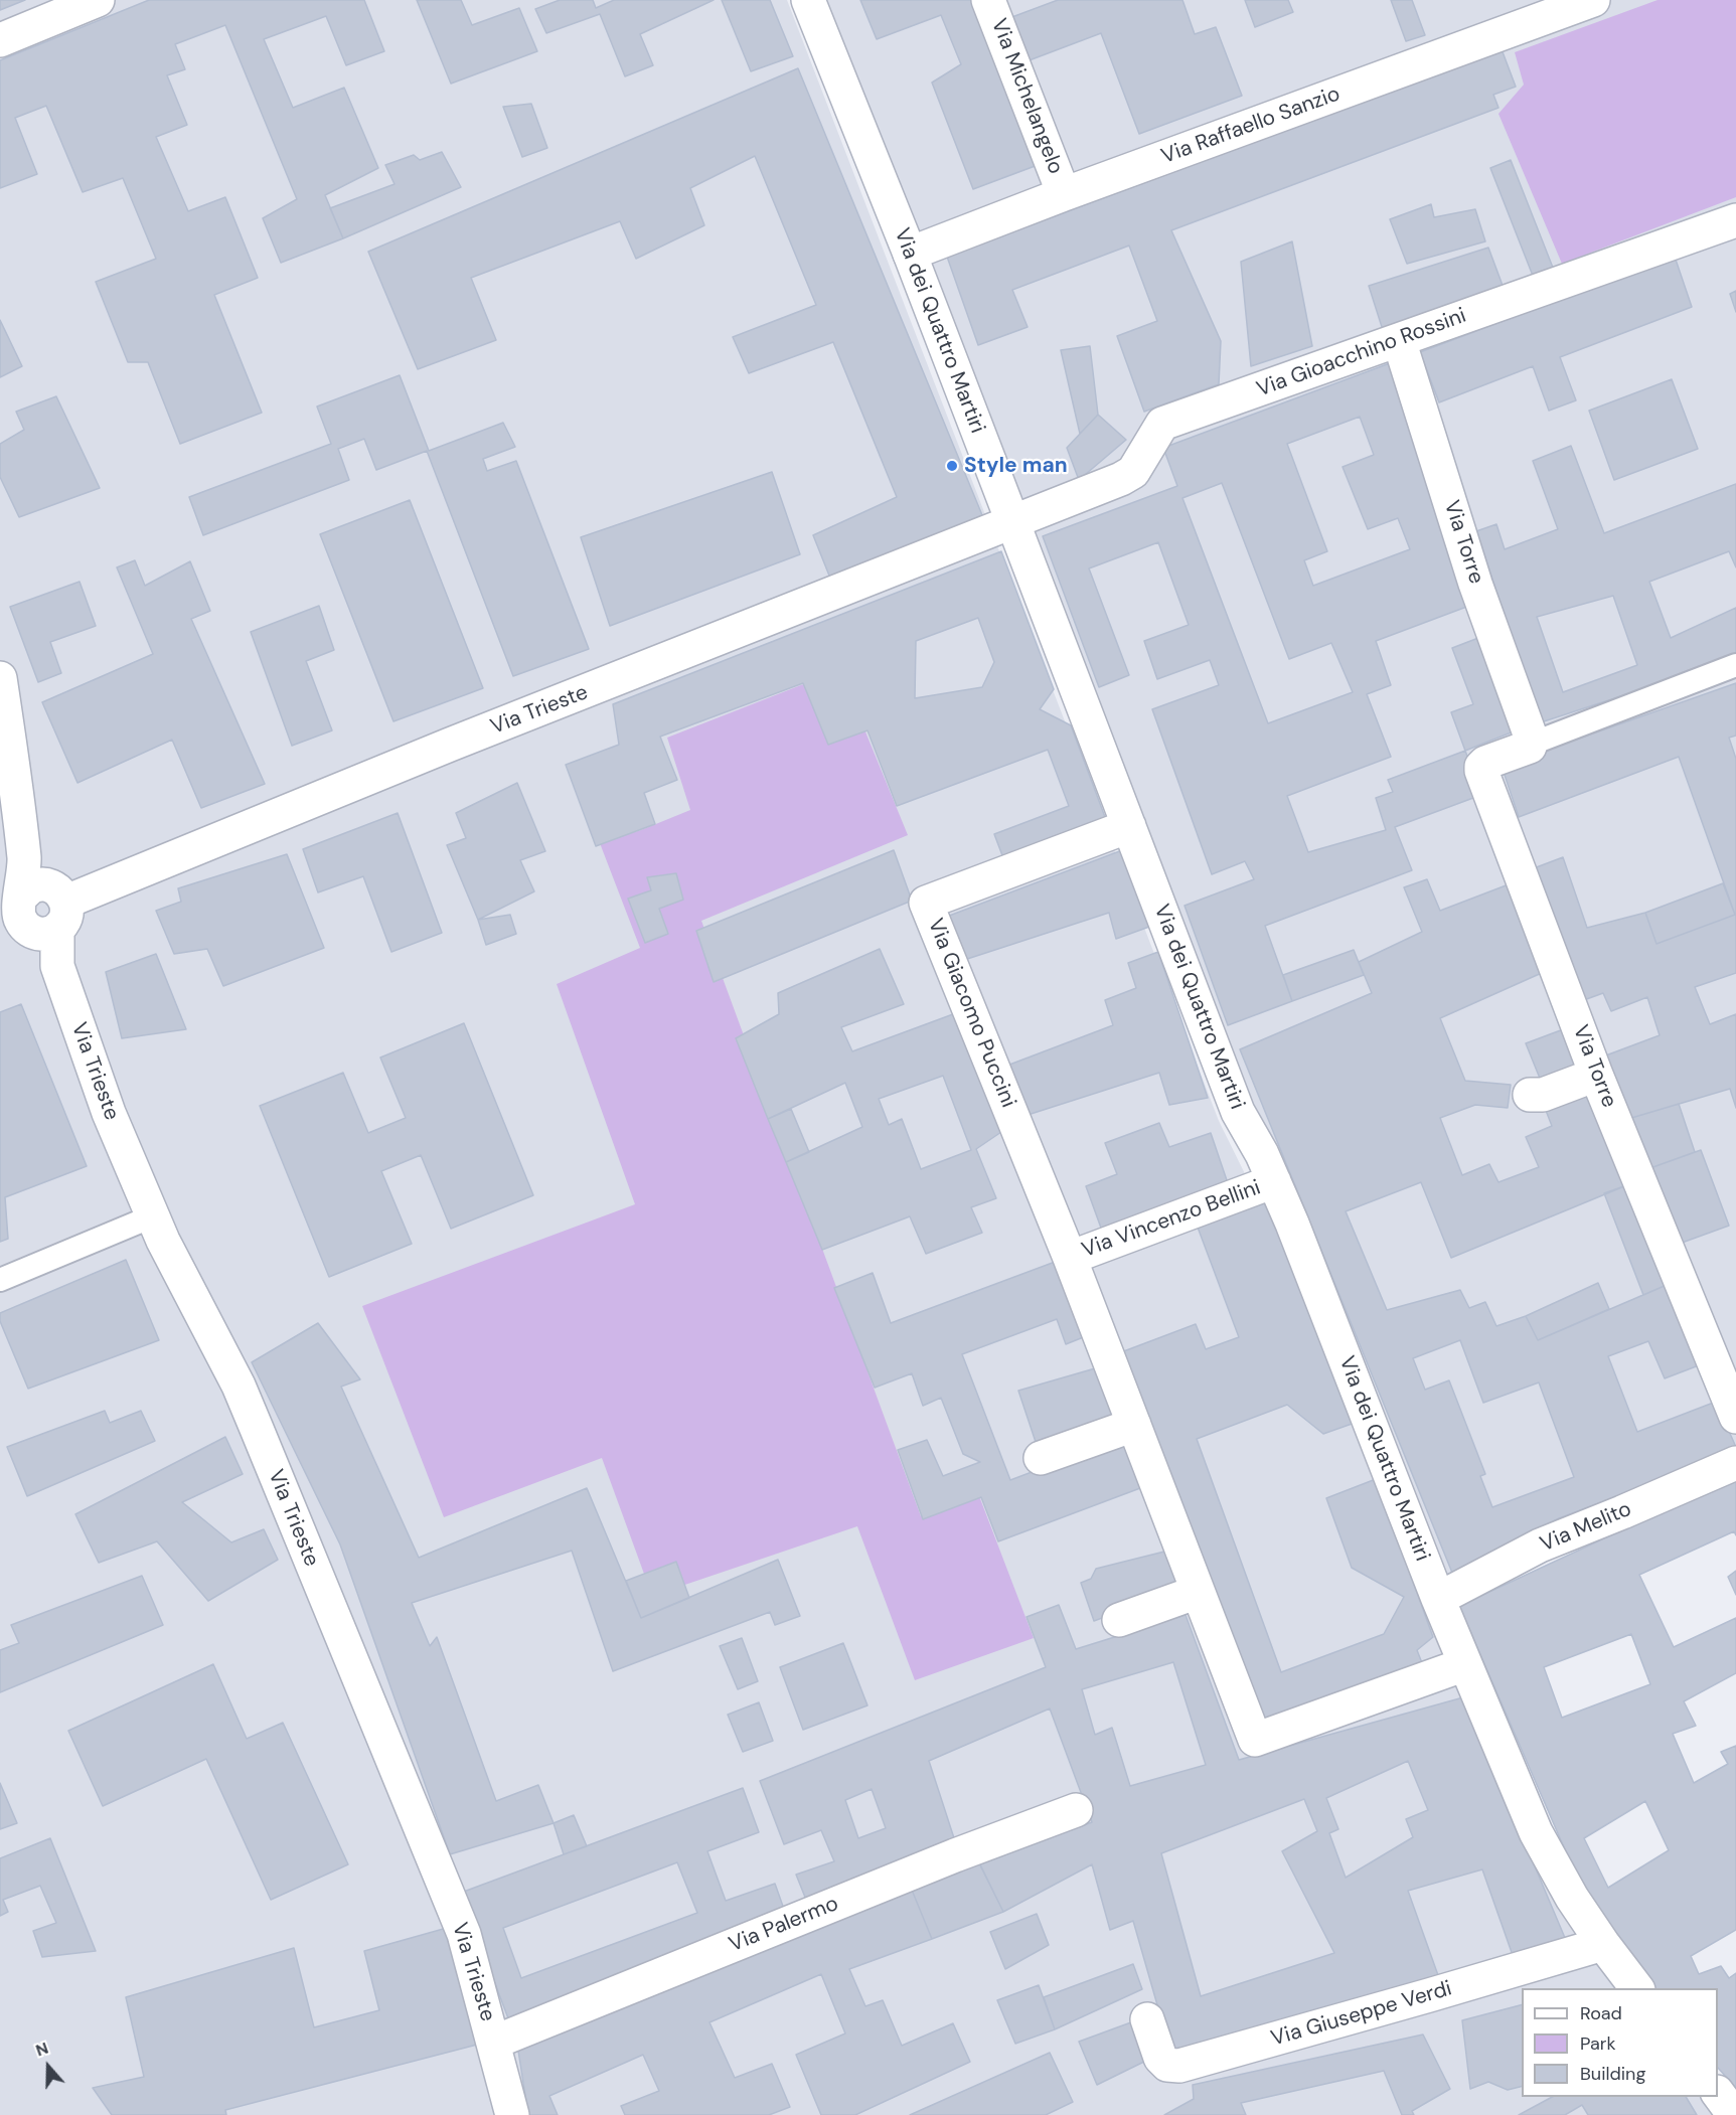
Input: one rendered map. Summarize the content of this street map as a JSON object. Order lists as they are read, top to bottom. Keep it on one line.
{"streets":{"street":["Via Michelangelo","Via Raffaello Sanzio","Via dei Quattro Martiri","Via Gioacchino Rossini","Via Torre","Via Trieste","Via Giacomo Puccini","Via Vincenzo Bellini","Via Melito","Via Palermo","Via Giuseppe Verdi"]},"crossings":[["Via Michelangelo","Via Raffaello Sanzio"],["Via Raffaello Sanzio","Via dei Quattro Martiri"],["Via dei Quattro Martiri","Via Gioacchino Rossini"],["Via dei Quattro Martiri","Via Trieste"],["Via dei Quattro Martiri","Via Giacomo Puccini"],["Via dei Quattro Martiri","Via Vincenzo Bellini"],["Via dei Quattro Martiri","Via Melito"],["Via dei Quattro Martiri","Via Giuseppe Verdi"],["Via Gioacchino Rossini","Via Torre"],["Via Gioacchino Rossini","Via Trieste"],["Via Trieste","Via Palermo"],["Via Giacomo Puccini","Via Vincenzo Bellini"]],"places":["Style man"],"legend":["Road","Park","Building"],"north":"top"}
